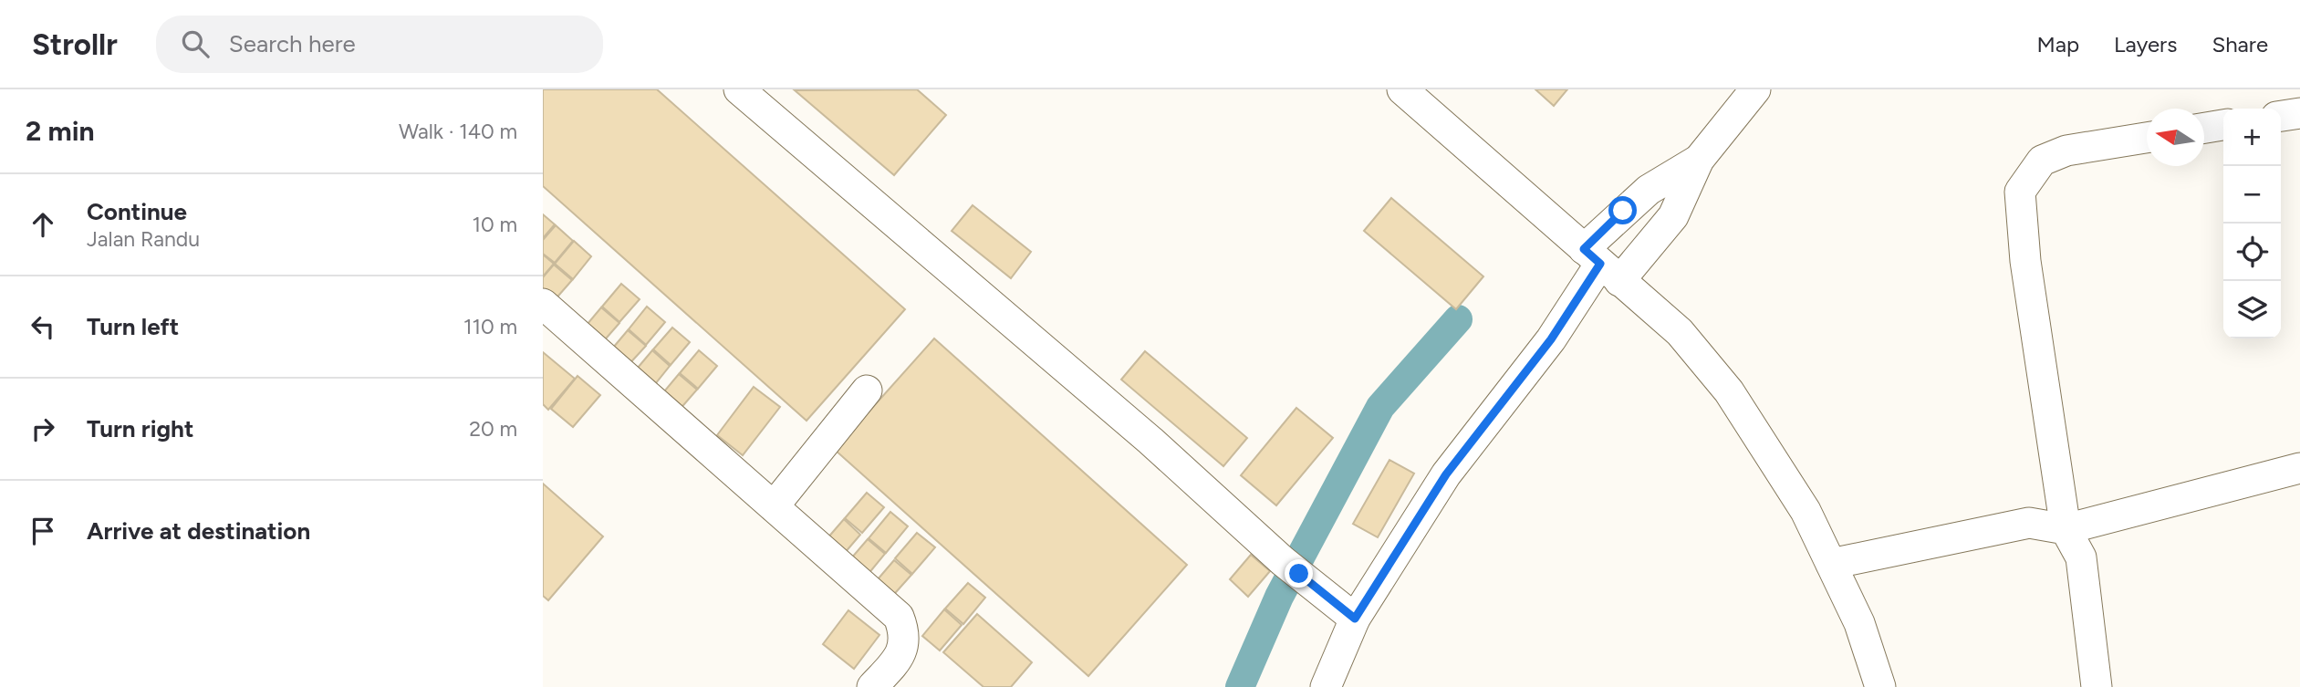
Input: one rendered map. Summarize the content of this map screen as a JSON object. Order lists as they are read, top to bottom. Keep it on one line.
{"north":"left","page":{"header":"Strollr","search":"Search here","nav":["Map","Layers","Share"],"heading":["2 min","Walk · 140 m"],"map_buttons":["+","−"],"list":[["Continue","Jalan Randu","10 m"],["Turn left","110 m"],["Turn right","20 m"],"Arrive at destination"]}}
